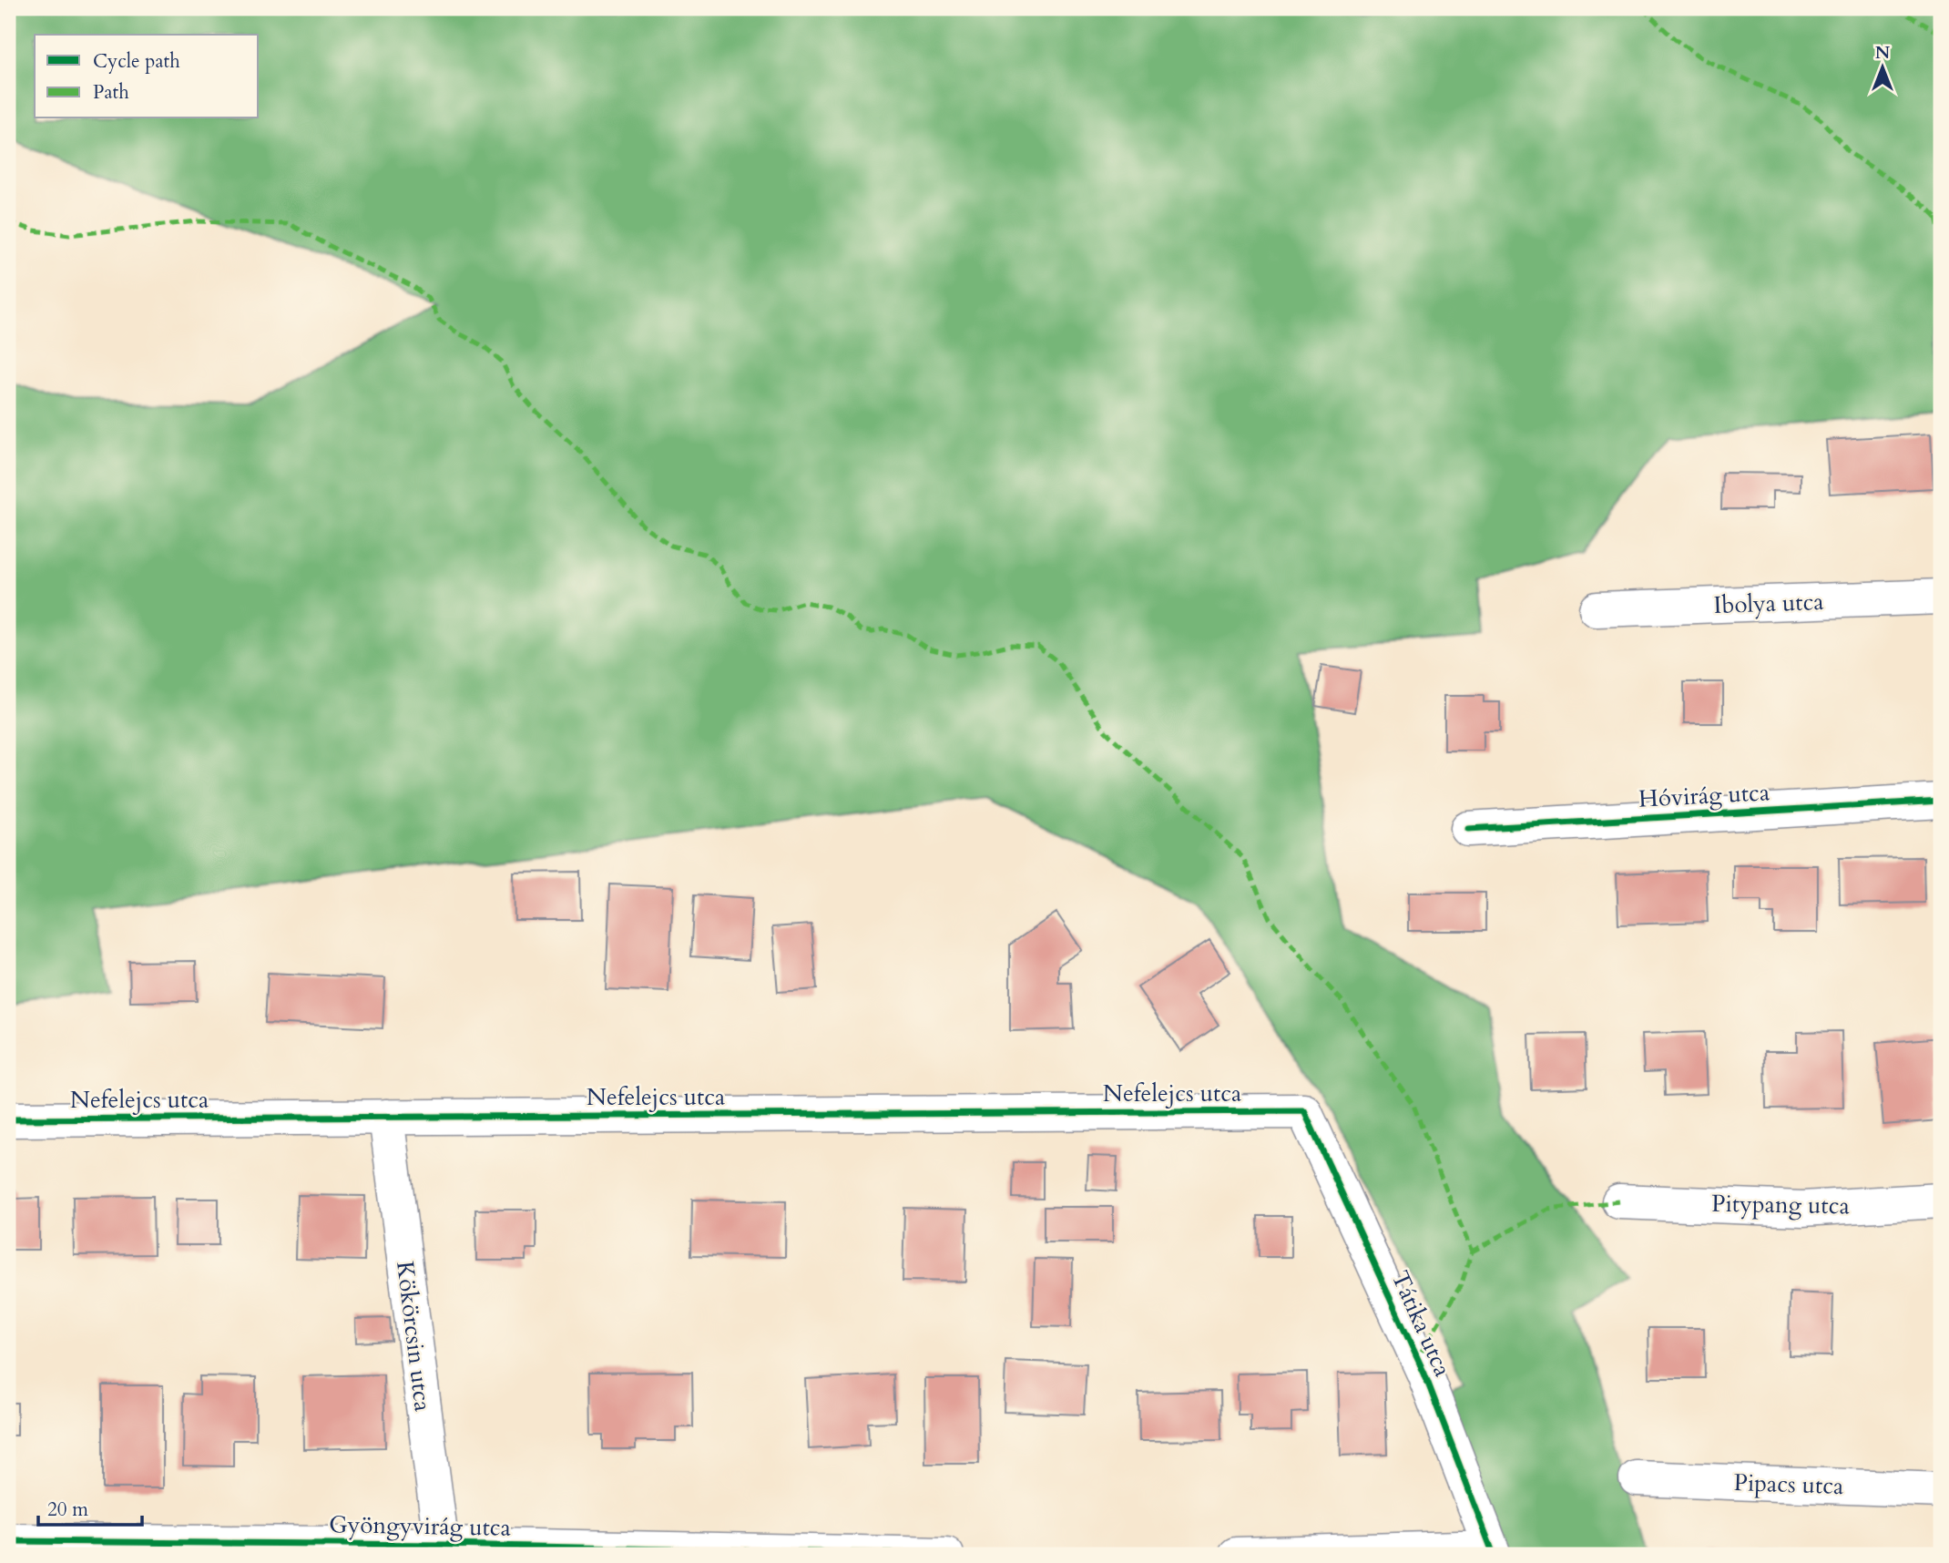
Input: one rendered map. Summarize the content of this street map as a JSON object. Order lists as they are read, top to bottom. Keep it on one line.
{"streets":{"street":["Ibolya utca","Hóvirág utca","Nefelejcs utca","Pitypang utca","Tátika utca","Kökörcsin utca","Pipacs utca","Gyöngyvirág utca"]},"crossings":[["Nefelejcs utca","Tátika utca"],["Nefelejcs utca","Kökörcsin utca"],["Kökörcsin utca","Gyöngyvirág utca"]],"legend":["Cycle path","Path"],"scale_bar":"20 m","north":"top"}
